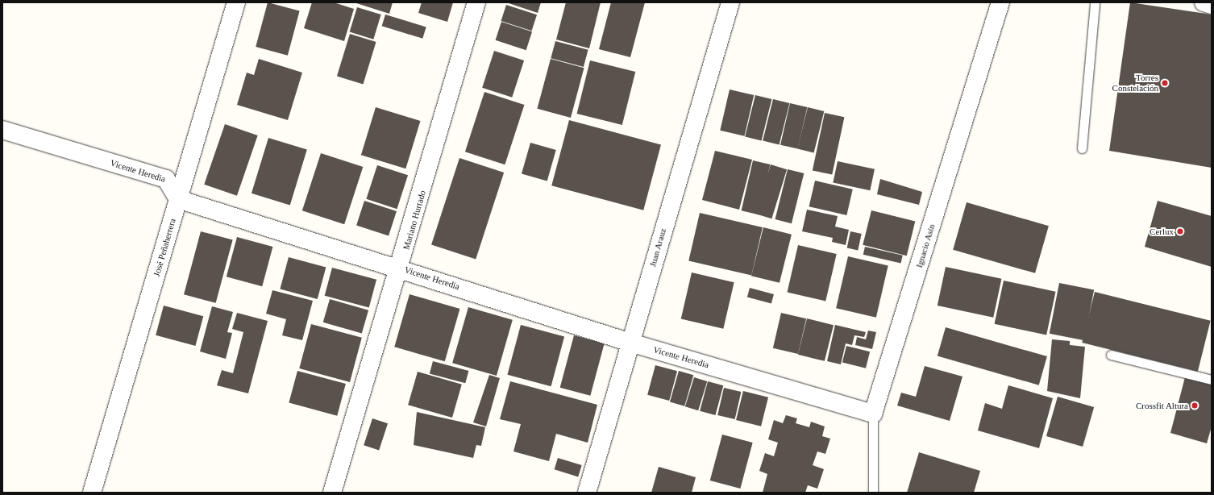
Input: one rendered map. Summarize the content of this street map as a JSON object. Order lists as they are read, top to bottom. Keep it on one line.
{"streets":{"street":["Vicente Heredia","Mariano Hurtado","Ignacio Asín","José Peñaherrera","Juan Arauz"]},"crossings":[["Vicente Heredia","Mariano Hurtado"],["Vicente Heredia","Ignacio Asín"],["Vicente Heredia","José Peñaherrera"],["Vicente Heredia","Juan Arauz"]],"places":["Torres Constelación","Cerlux","Crossfit Altura"]}
